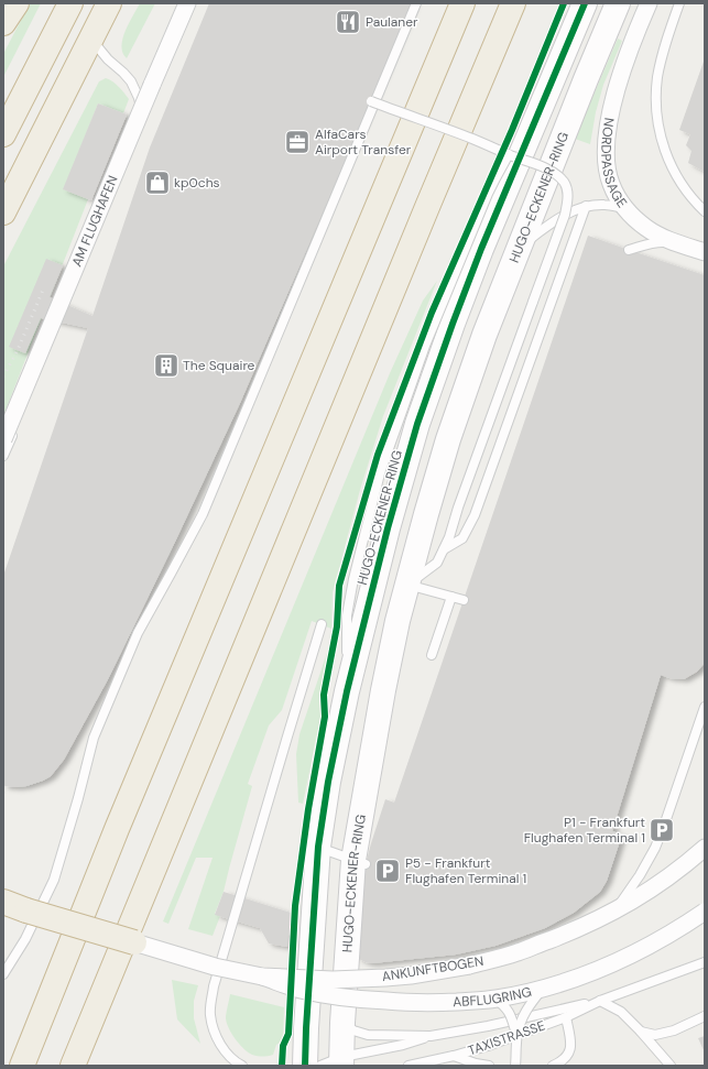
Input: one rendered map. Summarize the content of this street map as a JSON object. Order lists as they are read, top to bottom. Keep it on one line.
{"streets":{"street":["NORDPASSAGE","HUGO-ECKENER-RING","AM FLUGHAFEN","ANKUNFTBOGEN","ABFLUGRING"],"lane":["TAXISTRASSE"]},"crossings":[["HUGO-ECKENER-RING","TAXISTRASSE"],["ANKUNFTBOGEN","ABFLUGRING"]],"places":{"restaurant":["Paulaner"],"office":["AlfaCars Airport Transfer"],"shop":["kp0chs"],"building":["The Squaire"],"parking":["P1 - Frankfurt Flughafen Terminal 1","P5 - Frankfurt Flughafen Terminal 1"]}}
